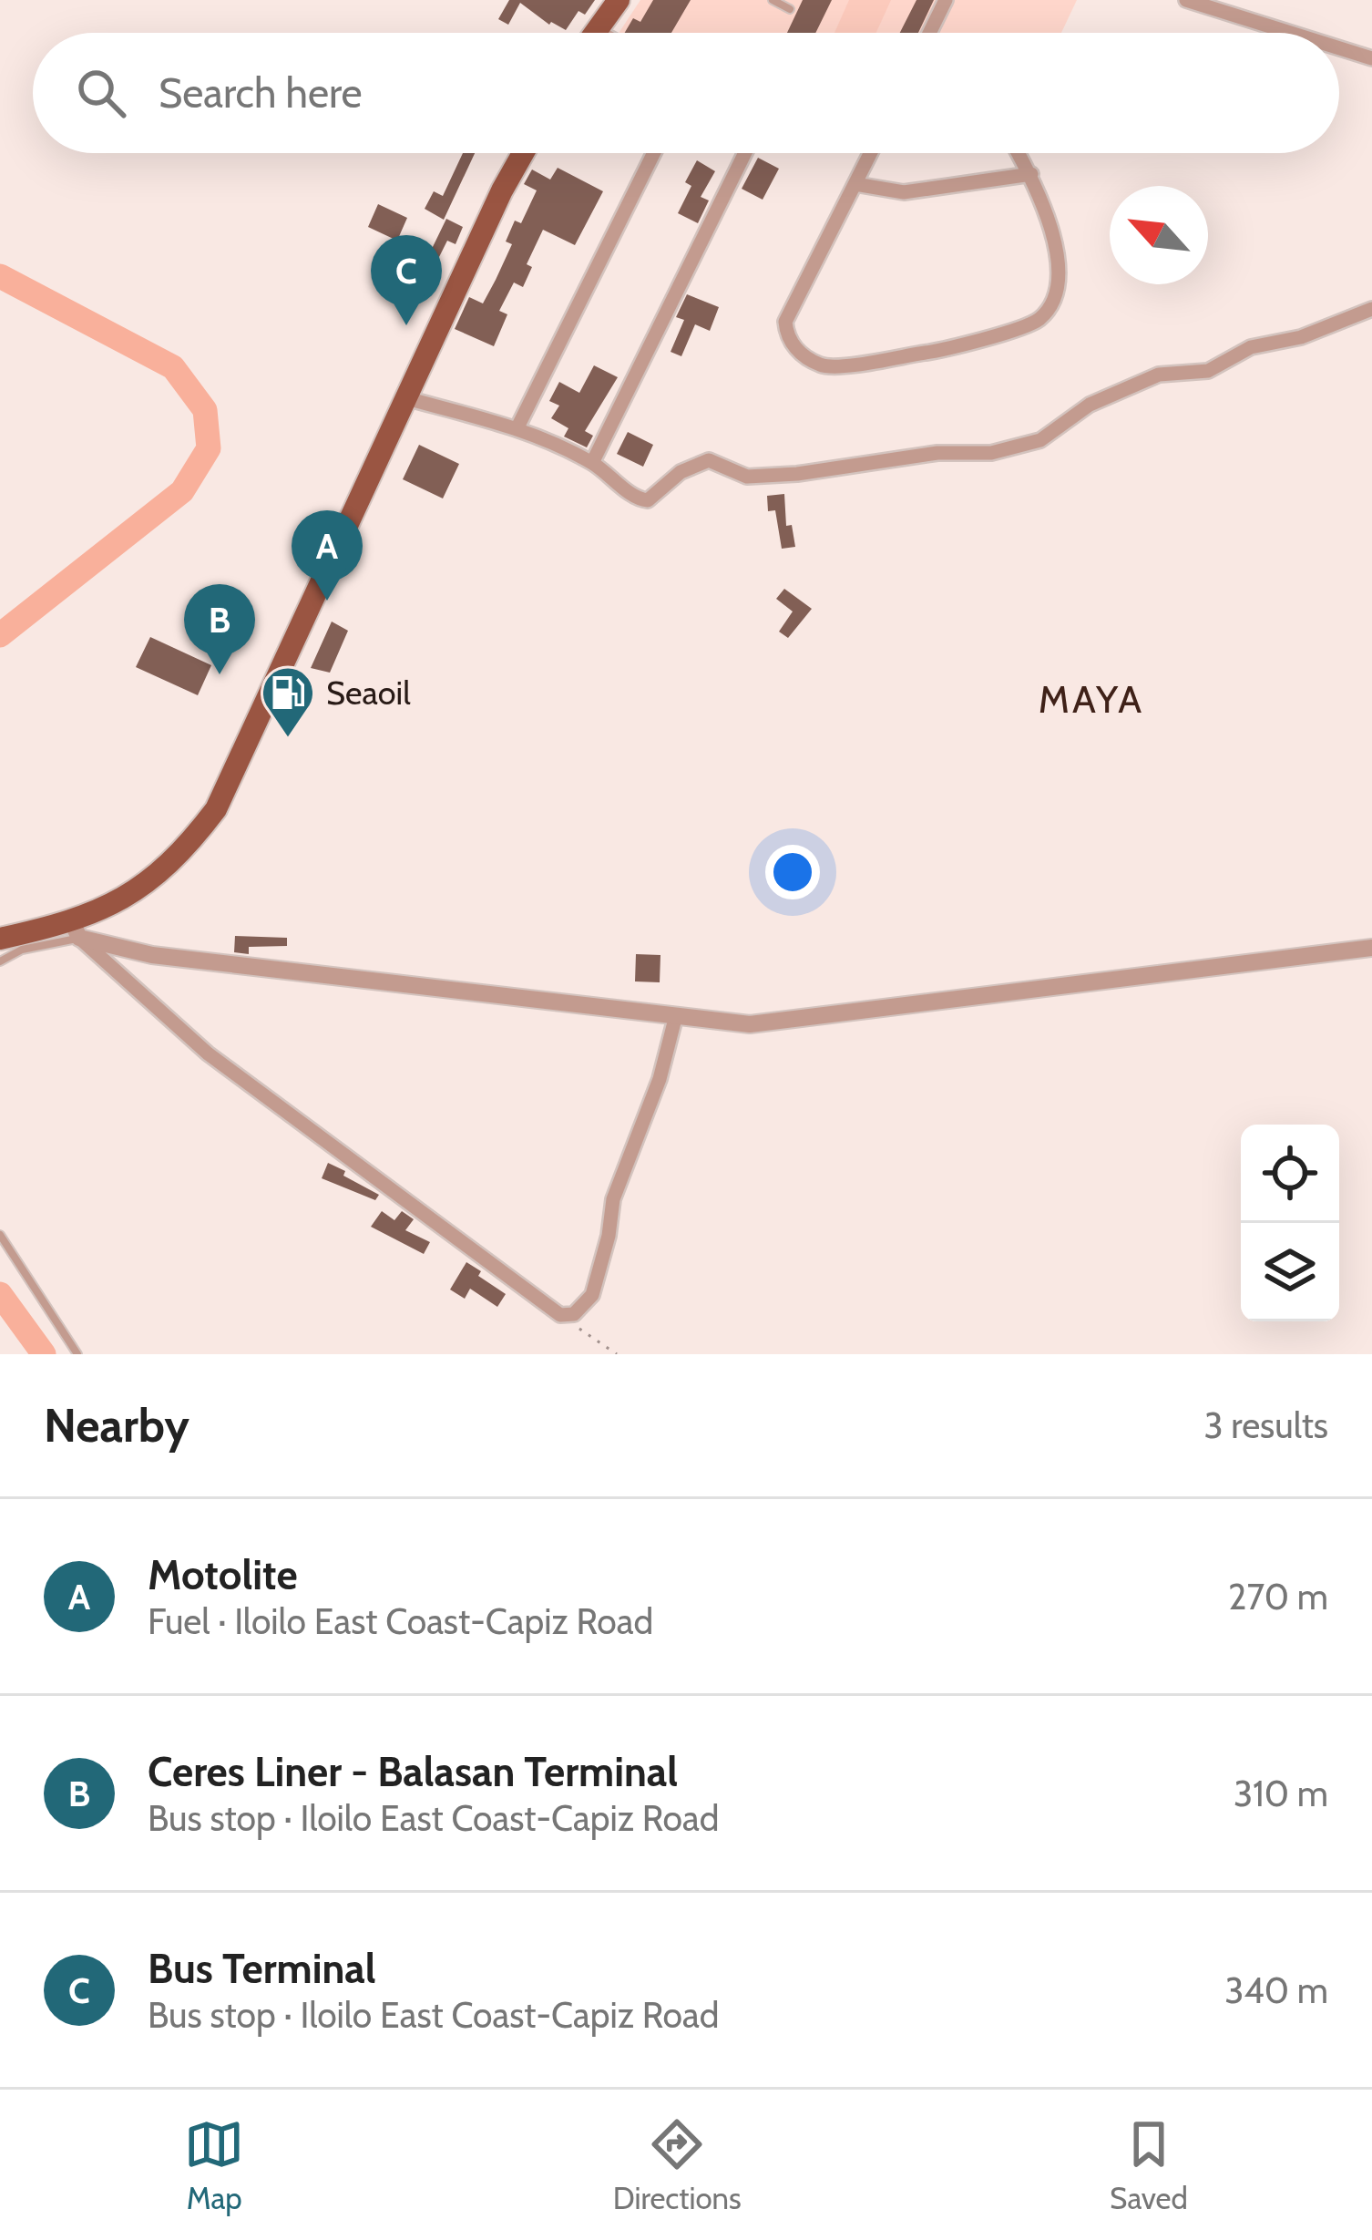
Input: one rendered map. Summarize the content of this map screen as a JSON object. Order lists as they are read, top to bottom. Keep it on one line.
{"districts":["MAYA"],"places":{"fuel station":["Seaoil"]},"north":"top left","page":{"search":"Search here","pins":["C","A","B"],"heading":["Nearby","3 results"],"list":[{"mark":"A","name":"Motolite","note":"Fuel · Iloilo East Coast-Capiz Road","value":"270 m"},{"mark":"B","name":"Ceres Liner - Balasan Terminal","note":"Bus stop · Iloilo East Coast-Capiz Road","value":"310 m"},{"mark":"C","name":"Bus Terminal","note":"Bus stop · Iloilo East Coast-Capiz Road","value":"340 m"}],"nav":["Map","Directions","Saved"]}}
